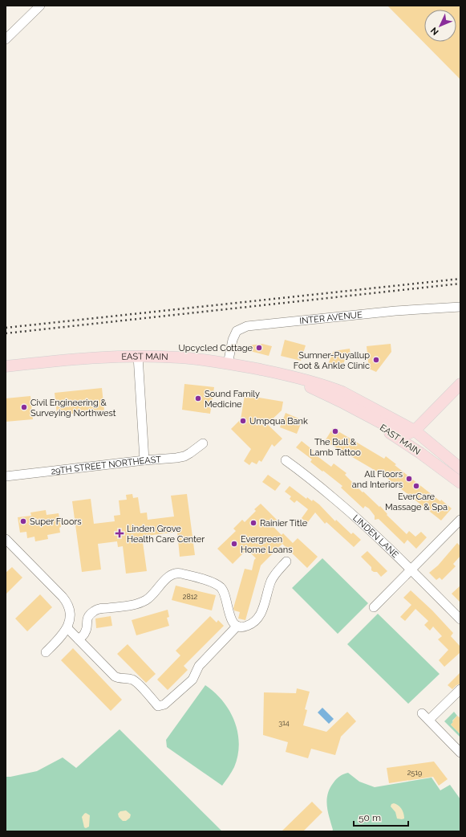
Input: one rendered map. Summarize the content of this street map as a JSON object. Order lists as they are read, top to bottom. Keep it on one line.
{"streets":{"main road":["EAST MAIN"],"street":["INTER AVENUE","29TH STREET NORTHEAST","LINDEN LANE"]},"crossings":[["INTER AVENUE","EAST MAIN"]],"places":{"other":["Upcycled Cottage","Sumner-Puyallup Foot & Ankle Clinic","Sound Family Medicine","Civil Engineering & Surveying Northwest","Umpqua Bank","The Bull & Lamb Tattoo","All Floors and Interiors","EverCare Massage & Spa","Super Floors","Rainier Title","Evergreen Home Loans"],"health":["Linden Grove Health Care Center"]},"house_numbers":["2812","314","2519"],"scale_bar":"50 m","north":"bottom left"}
